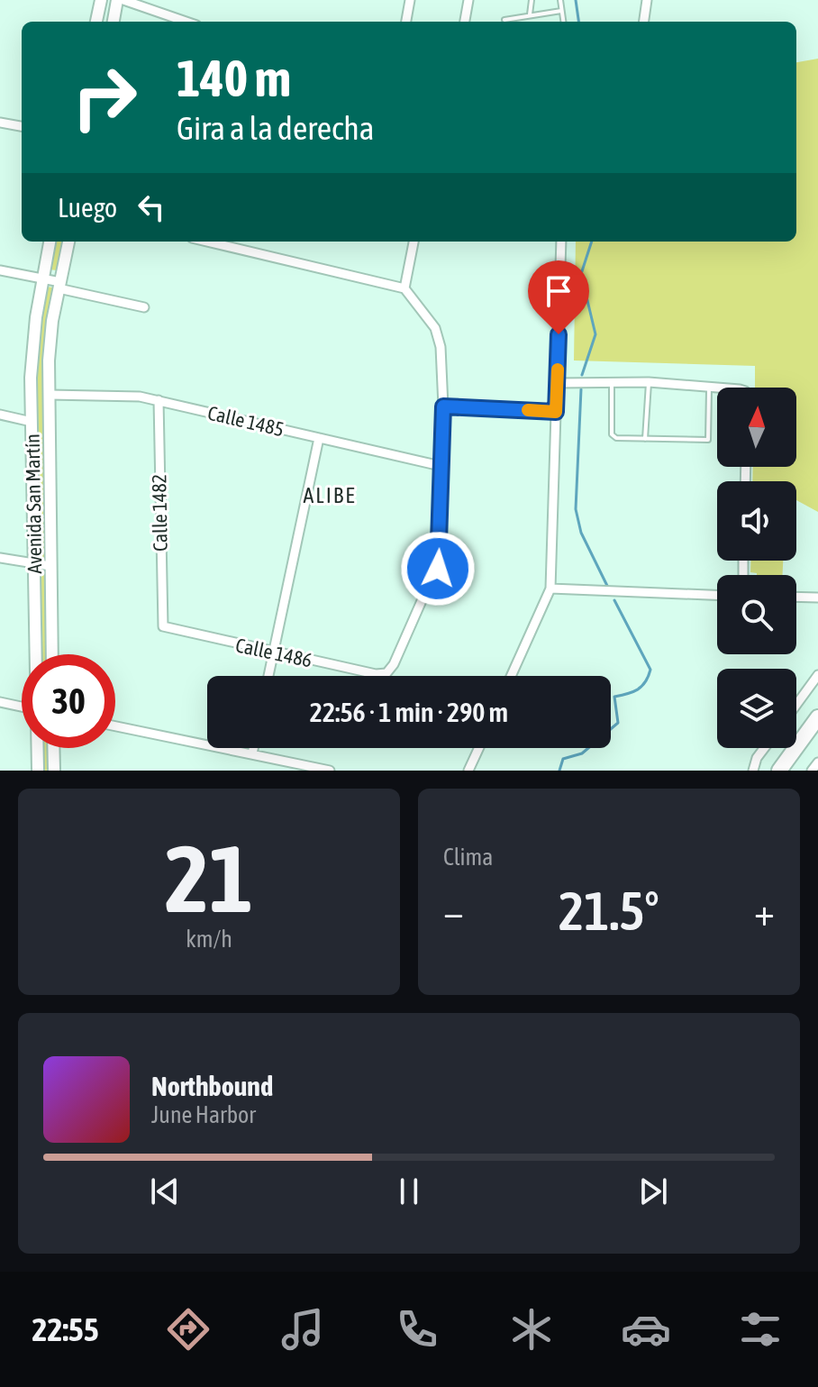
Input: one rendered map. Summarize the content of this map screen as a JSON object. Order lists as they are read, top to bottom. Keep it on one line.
{"streets":{"street":["Calle 1485","Avenida San Martín","Calle 1482","Calle 1486"]},"crossings":[["Calle 1485","Avenida San Martín"],["Calle 1485","Calle 1482"],["Calle 1485","Calle 1486"],["Calle 1482","Calle 1486"]],"districts":["ALIBE"],"north":"top","page":{"turn":["140 m","Gira a la derecha"],"then":"Luego","limit":"30","trip":"22:56 · 1 min · 290 m","tile":[["21","km/h"],"Clima"],"heat":["−","21.5°","+"],"song":["Northbound","June Harbor"],"tabs":"22:55"}}
